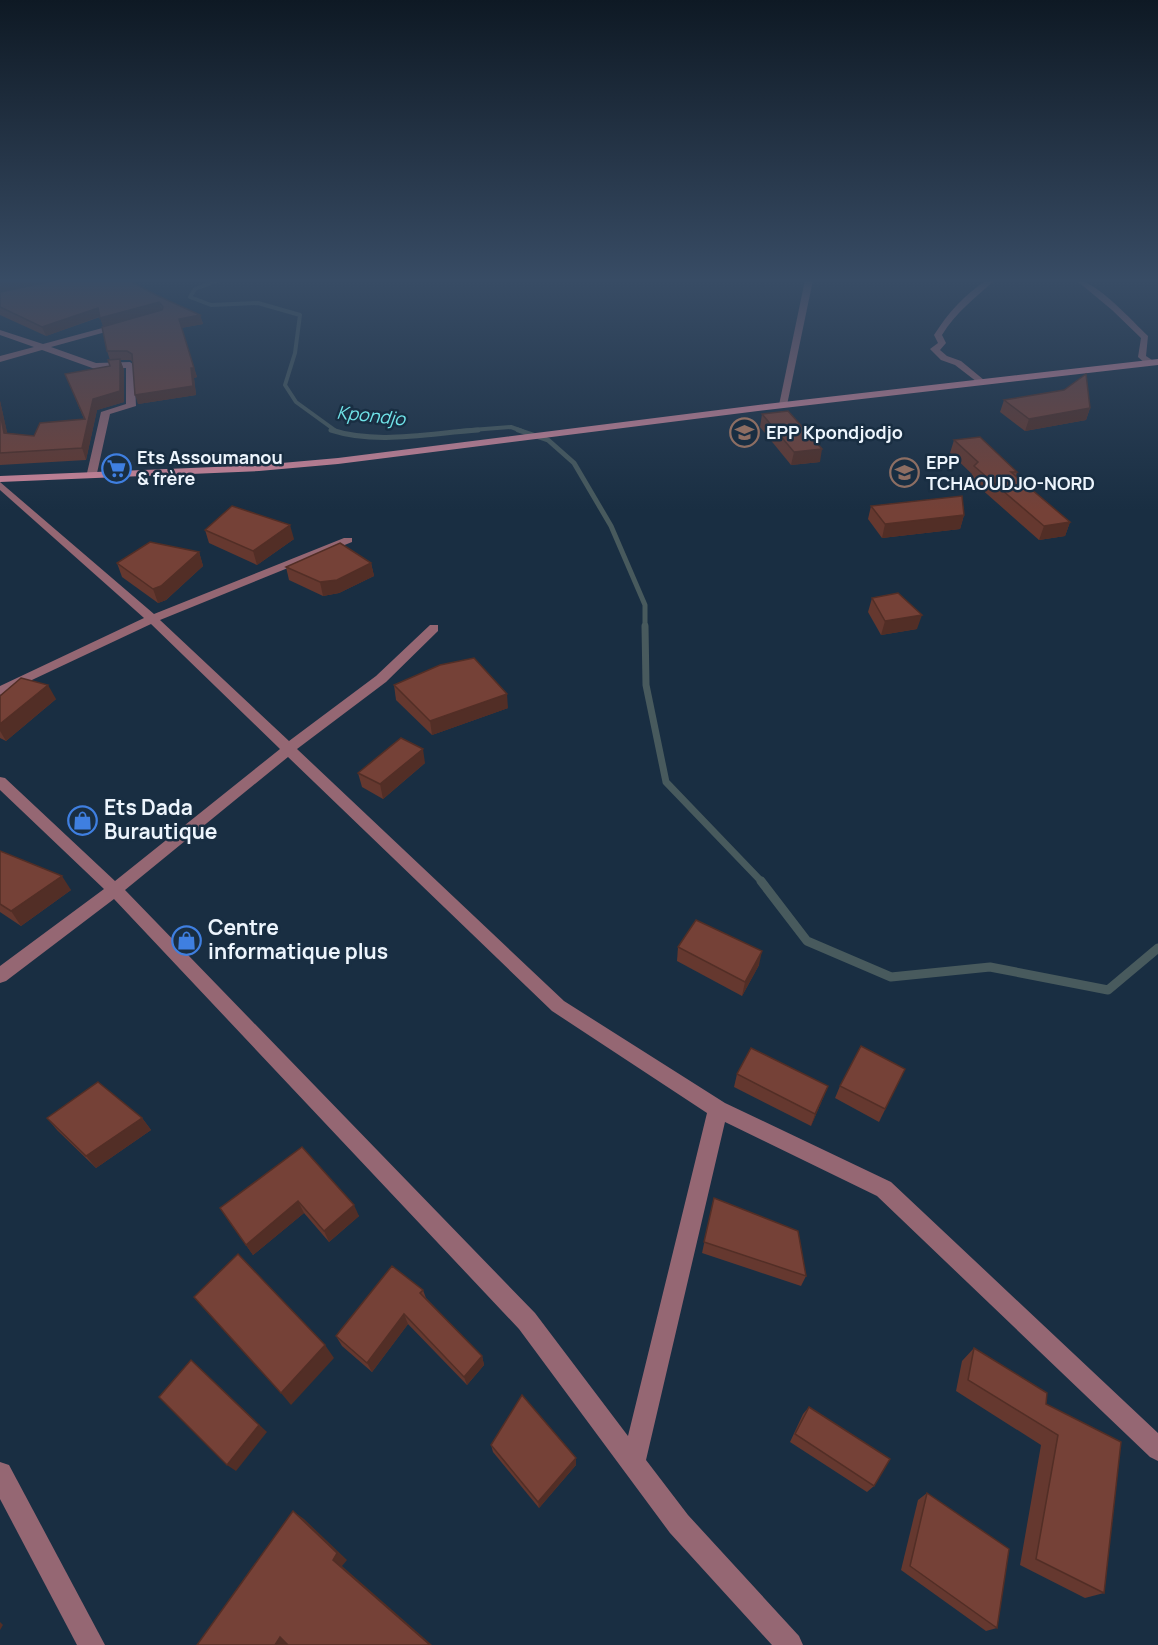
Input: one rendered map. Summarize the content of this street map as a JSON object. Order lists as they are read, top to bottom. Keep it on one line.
{"water":["Kpondjo"],"places":{"school or university":["EPP Kpondjodjo","EPP TCHAOUDJO-NORD"],"supermarket":["Ets Assoumanou & frère"],"shop":["Ets Dada Burautique","Centre informatique plus"]}}
